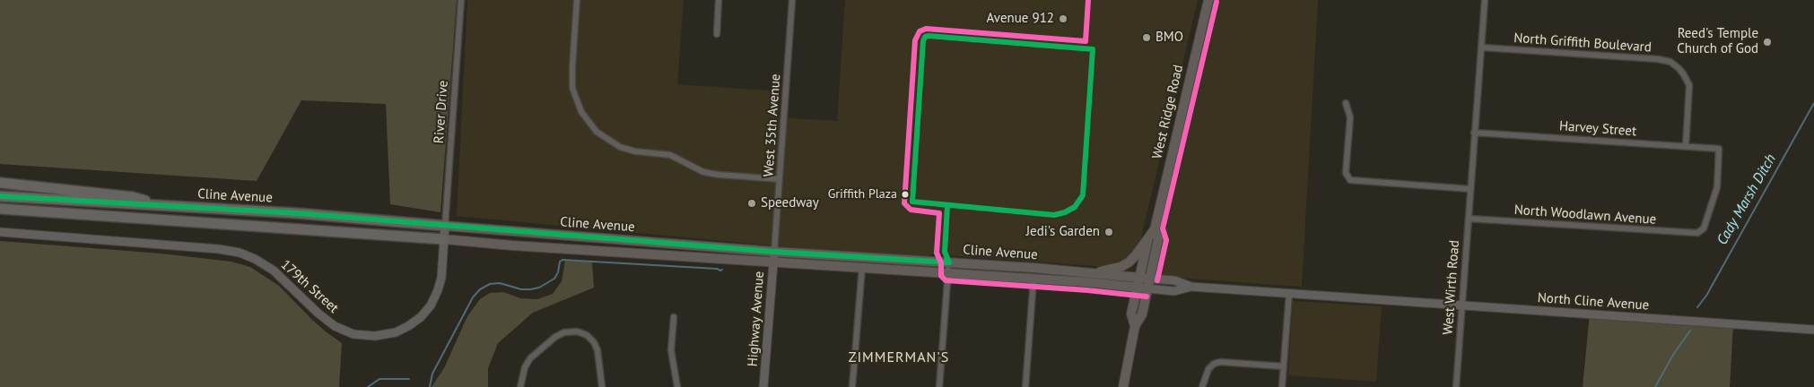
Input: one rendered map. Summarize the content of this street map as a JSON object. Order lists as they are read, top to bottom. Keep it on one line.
{"streets":{"highway":["Cline Avenue"],"main road":["West Ridge Road"],"street":["North Griffith Boulevard","River Drive","West 35th Avenue","Harvey Street","North Woodlawn Avenue","179th Street","West Wirth Road","North Cline Avenue","Highway Avenue"]},"crossings":[["North Griffith Boulevard","Harvey Street"],["North Griffith Boulevard","West Wirth Road"],["River Drive","Cline Avenue"],["River Drive","179th Street"],["West Ridge Road","Cline Avenue"],["West 35th Avenue","Cline Avenue"],["West 35th Avenue","Highway Avenue"],["Harvey Street","North Woodlawn Avenue"],["Harvey Street","West Wirth Road"],["Cline Avenue","179th Street"],["Cline Avenue","North Cline Avenue"],["Cline Avenue","Highway Avenue"],["North Woodlawn Avenue","West Wirth Road"],["West Wirth Road","North Cline Avenue"]],"districts":["ZIMMERMAN'S"],"water":["Cady Marsh Ditch"],"places":["Avenue 912","BMO","Reed's Temple Church of God","Griffith Plaza","Speedway","Jedi's Garden"]}
